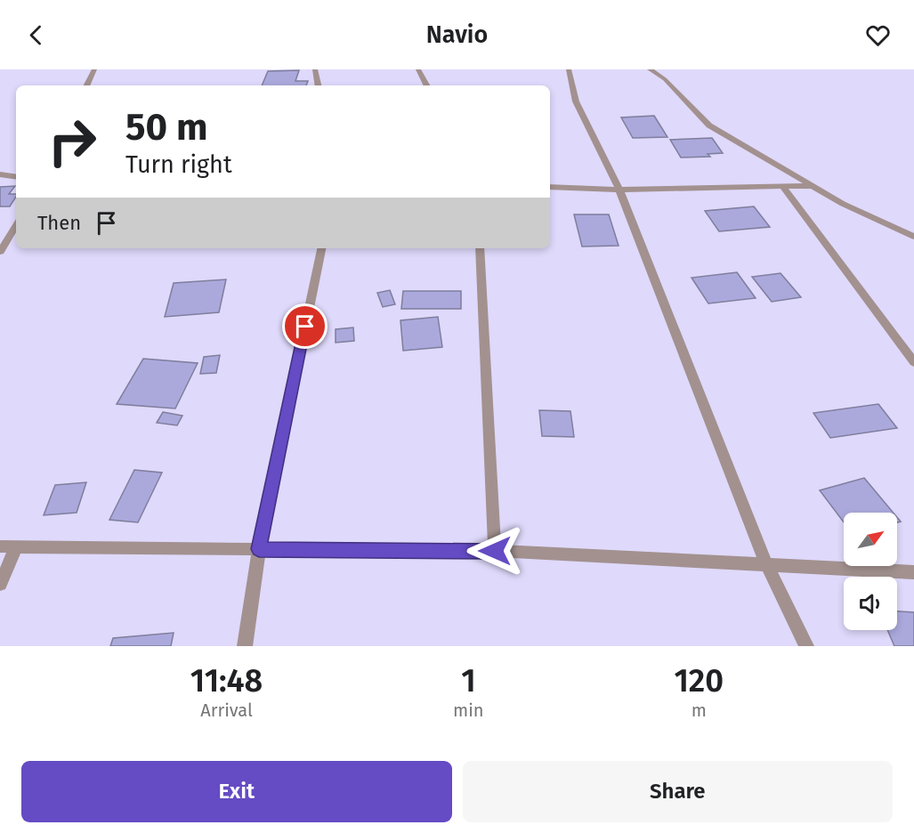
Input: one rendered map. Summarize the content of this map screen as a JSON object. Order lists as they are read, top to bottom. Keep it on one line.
{"north":"top right","page":{"header":"Navio","turn":["50 m","Turn right"],"then":"Then","eta":["11:48","Arrival","1","min","120","m"],"buttons":["Exit","Share"]}}
